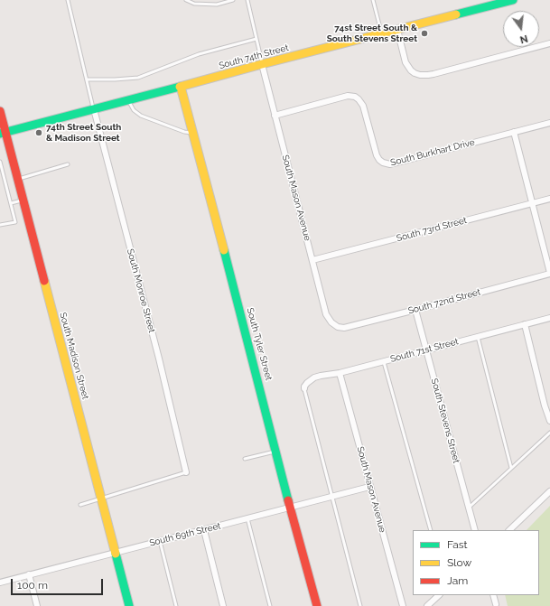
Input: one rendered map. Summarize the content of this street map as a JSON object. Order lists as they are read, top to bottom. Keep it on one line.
{"streets":{"street":["South 74th Street","South Burkhart Drive","South Mason Avenue","South 73rd Street","South Monroe Street","South 72nd Street","South Tyler Street","South 71st Street","South Madison Street","South Stevens Street","South 69th Street"]},"crossings":[["South 74th Street","South Mason Avenue"],["South 74th Street","South Monroe Street"],["South 74th Street","South Tyler Street"],["South 74th Street","South Madison Street"],["South Burkhart Drive","South Mason Avenue"],["South Mason Avenue","South 73rd Street"],["South Mason Avenue","South 72nd Street"],["South Mason Avenue","South 71st Street"],["South Mason Avenue","South 69th Street"],["South 72nd Street","South Stevens Street"],["South Tyler Street","South 69th Street"],["South 71st Street","South Stevens Street"],["South Madison Street","South 69th Street"]],"places":["74st Street South & South Stevens Street","74th Street South & Madison Street"],"legend":["Fast","Slow","Jam"],"scale_bar":"100 m","north":"bottom"}
